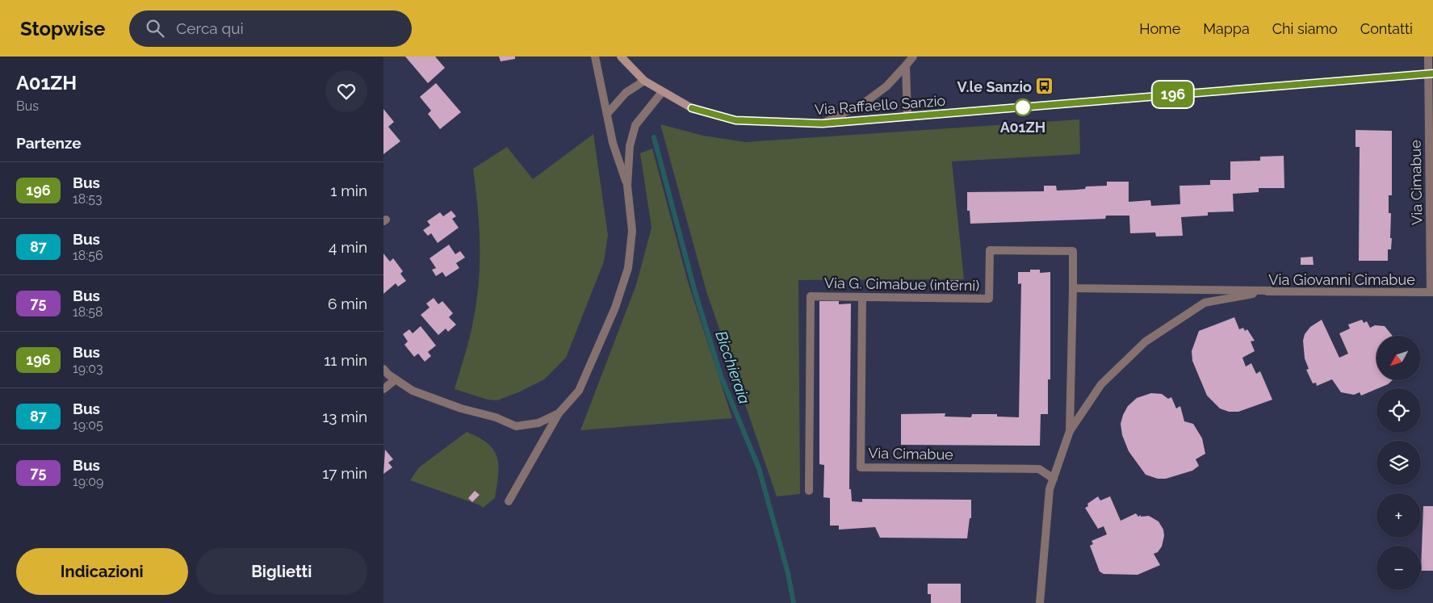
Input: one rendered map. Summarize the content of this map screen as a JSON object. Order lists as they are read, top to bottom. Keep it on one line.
{"streets":{"main road":["Via Raffaello Sanzio"],"street":["Via Cimabue","Via Giovanni Cimabue","Via G. Cimabue (interni)"]},"crossings":[["Via Raffaello Sanzio","Via Cimabue"],["Via Cimabue","Via Giovanni Cimabue"],["Via Cimabue","Via G. Cimabue (interni)"]],"water":["Bicchieraia"],"places":{"bus stop":["V.le Sanzio"],"other":["A01ZH"]},"lines":["bus line 196"],"north":"bottom left","page":{"header":"Stopwise","search":"Cerca qui","nav":["Home","Mappa","Chi siamo","Contatti"],"heading":[["A01ZH","Bus"],"Partenze"],"on_map":"196","list":[{"mark":"196","name":"Bus","note":"18:53","value":"1 min"},{"mark":"87","name":"Bus","note":"18:56","value":"4 min"},{"mark":"75","name":"Bus","note":"18:58","value":"6 min"},{"mark":"196","name":"Bus","note":"19:03","value":"11 min"},{"mark":"87","name":"Bus","note":"19:05","value":"13 min"},{"mark":"75","name":"Bus","note":"19:09","value":"17 min"}],"map_buttons":["+","−"],"buttons":["Indicazioni","Biglietti"]}}
